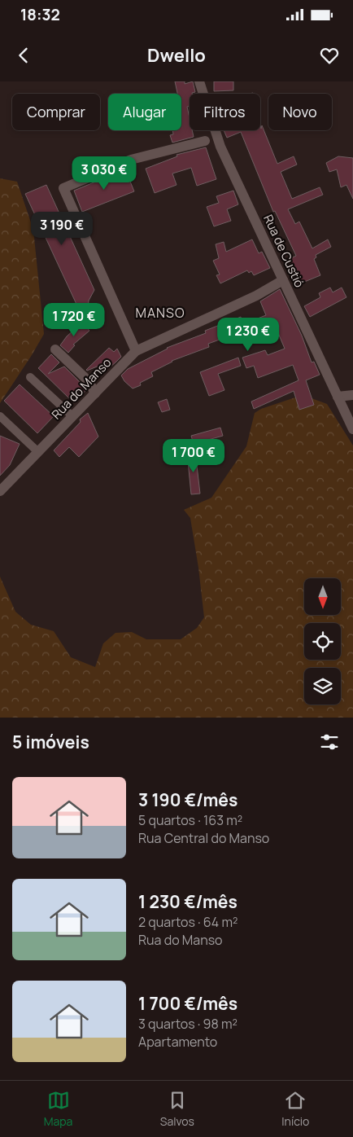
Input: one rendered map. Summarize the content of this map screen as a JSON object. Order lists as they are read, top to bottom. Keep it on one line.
{"streets":{"street":["Rua de Custió","Rua do Manso"]},"crossings":[["Rua de Custió","Rua do Manso"]],"districts":["MANSO"],"north":"bottom","page":{"status":"18:32","header":"Dwello","chip":["Comprar","Alugar","Filtros","Novo"],"price":["3 030 €","3 190 €","1 720 €","1 230 €","1 700 €"],"heading":"5 imóveis","list":[{"name":"3 190 €/mês","note":"5 quartos · 163 m² · Rua Central do Manso"},{"name":"1 230 €/mês","note":"2 quartos · 64 m² · Rua do Manso"},{"name":"1 700 €/mês","note":"3 quartos · 98 m² · Apartamento"}],"tabs":["Mapa","Salvos","Início"]}}
